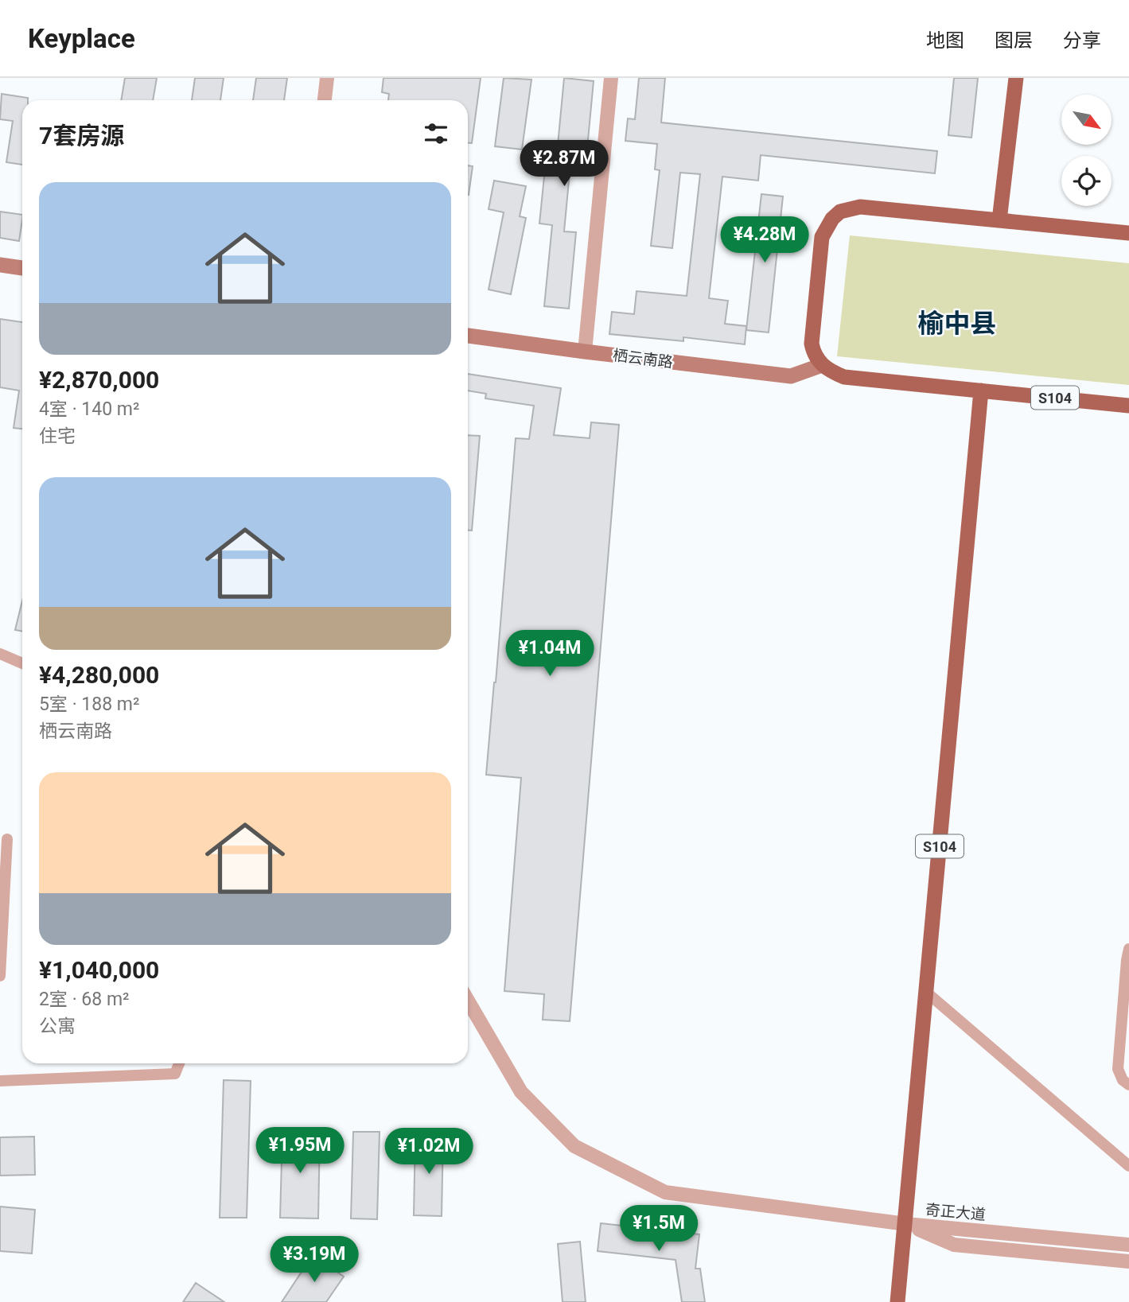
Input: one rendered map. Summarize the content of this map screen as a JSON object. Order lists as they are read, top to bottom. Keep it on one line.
{"streets":{"main road":["栖云南路","S104"],"street":["奇正大道"]},"crossings":[["栖云南路","S104"],["S104","奇正大道"]],"districts":["榆中县"],"north":"bottom right","page":{"header":"Keyplace","nav":["地图","图层","分享"],"heading":"7套房源","price":["¥2.87M","¥4.28M","¥1.04M","¥1.95M","¥1.02M","¥1.5M","¥3.19M"],"list":[{"name":"¥2,870,000","note":"4室 · 140 m² · 住宅"},{"name":"¥4,280,000","note":"5室 · 188 m² · 栖云南路"},{"name":"¥1,040,000","note":"2室 · 68 m² · 公寓"}]}}
